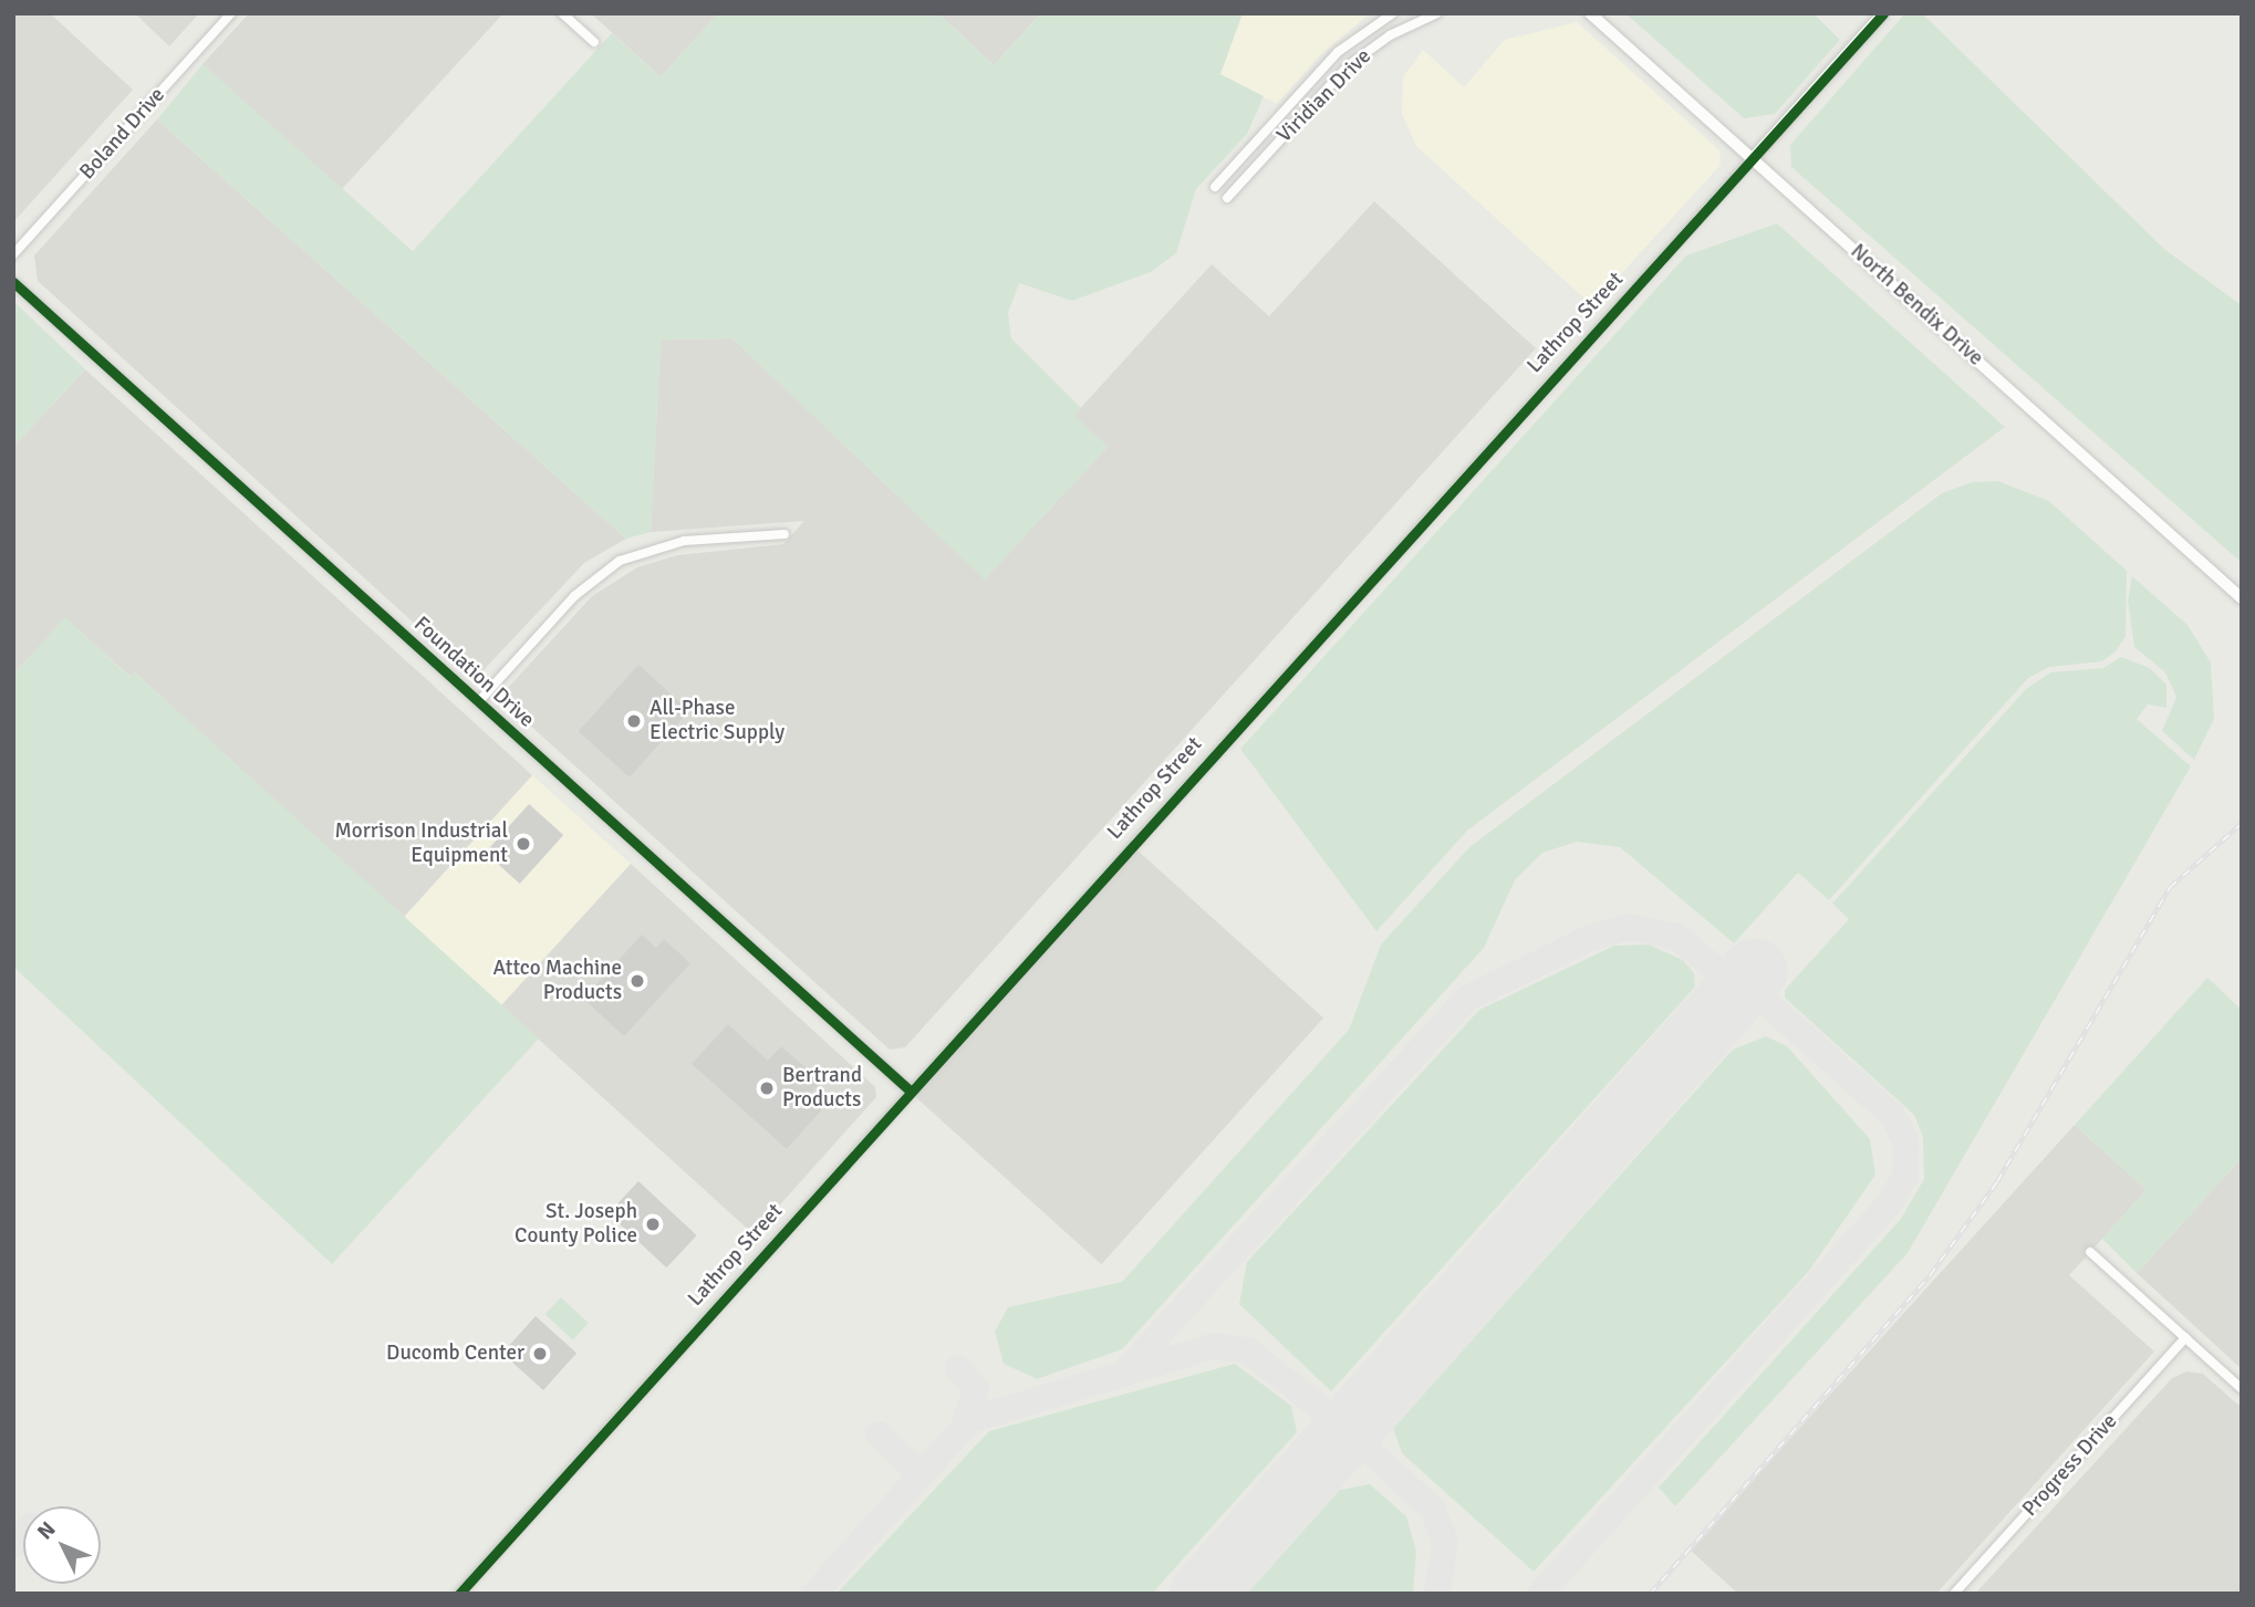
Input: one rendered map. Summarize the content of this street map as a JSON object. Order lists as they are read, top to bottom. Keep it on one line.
{"streets":{"street":["Viridian Drive","Boland Drive","North Bendix Drive","Lathrop Street","Foundation Drive","Progress Drive"]},"crossings":[["North Bendix Drive","Lathrop Street"],["Lathrop Street","Foundation Drive"]],"places":["All-Phase Electric Supply","Morrison Industrial Equipment","Attco Machine Products","Bertrand Products","St. Joseph County Police","Ducomb Center"],"north":"top left"}
